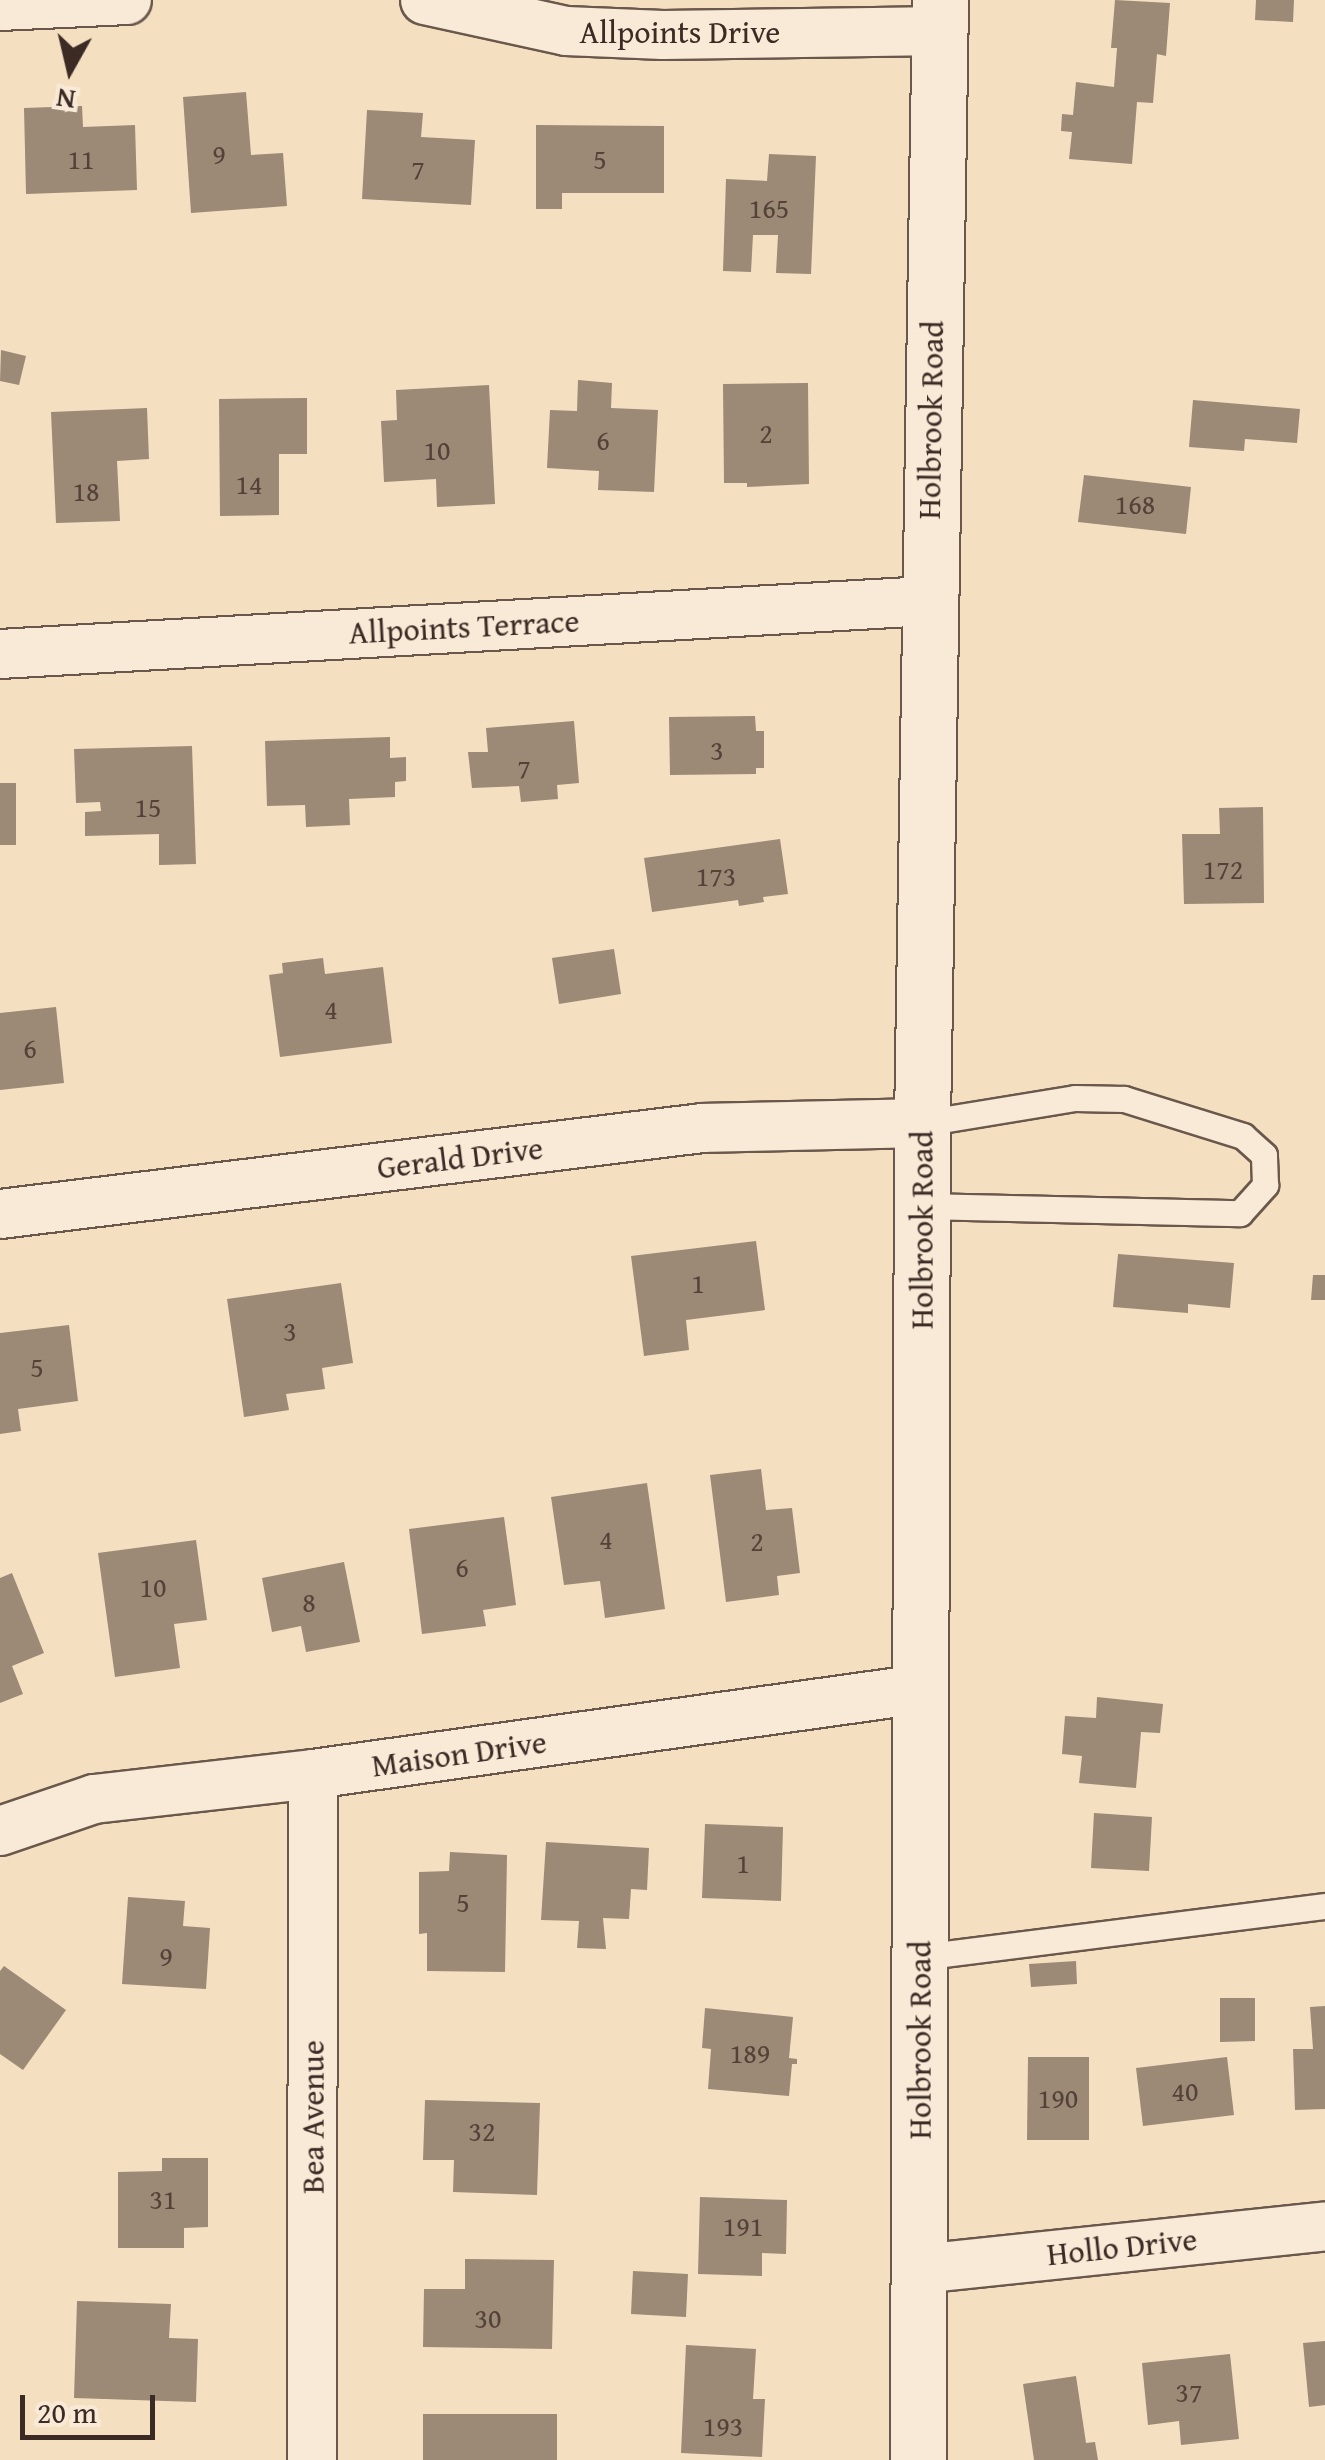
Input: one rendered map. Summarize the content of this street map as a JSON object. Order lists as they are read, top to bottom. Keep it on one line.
{"streets":{"street":["Allpoints Drive","Holbrook Road","Allpoints Terrace","Gerald Drive","Maison Drive","Bea Avenue","Hollo Drive"]},"crossings":[["Allpoints Drive","Holbrook Road"],["Holbrook Road","Allpoints Terrace"],["Holbrook Road","Gerald Drive"],["Holbrook Road","Maison Drive"],["Holbrook Road","Hollo Drive"],["Maison Drive","Bea Avenue"]],"house_numbers":["9","11","5","7","165","2","6","10","14","18","168","3","7","15","172","173","4","6","1","3","5","4","2","6","10","8","1","5","9","189","40","190","32","31","191","30","37","193"],"scale_bar":"20 m","north":"bottom"}
